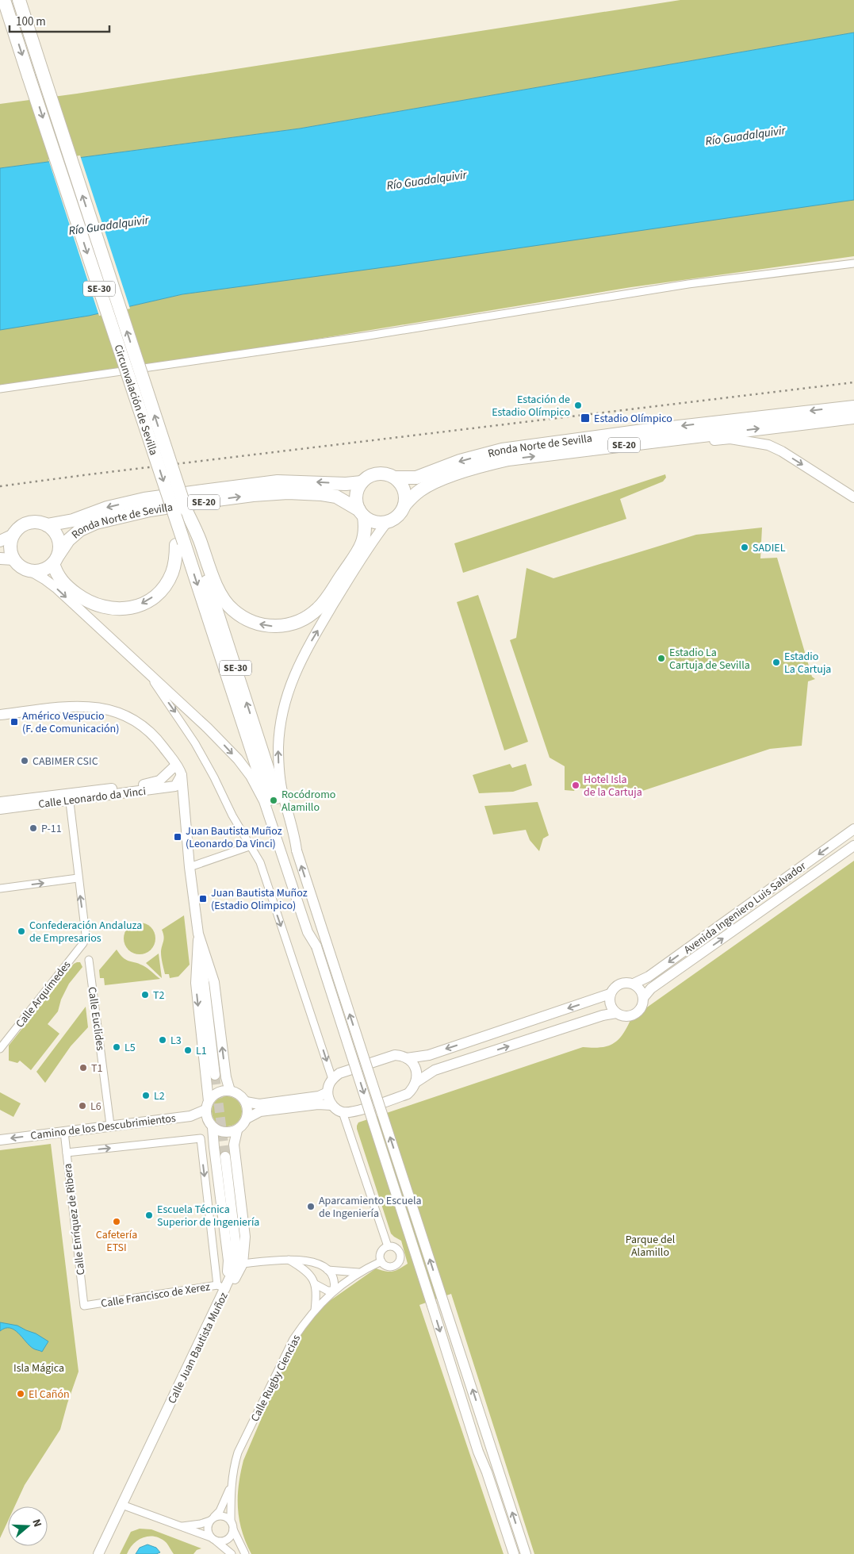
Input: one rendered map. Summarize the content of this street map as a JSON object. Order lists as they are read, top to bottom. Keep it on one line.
{"streets":{"highway":["SE-30","Circunvalación de Sevilla","SE-20","Ronda Norte de Sevilla"],"street":["Calle Leonardo da Vinci","Avenida Ingeniero Luis Salvador","Calle Arquímedes","Calle Euclides","Camino de los Descubrimientos","Calle Enríquez de Ribera","Calle Francisco de Xerez","Calle Juan Bautista Muñoz","Calle Rugby Ciencias"]},"crossings":[["Calle Euclides","Camino de los Descubrimientos"],["Camino de los Descubrimientos","Calle Enríquez de Ribera"],["Camino de los Descubrimientos","Calle Juan Bautista Muñoz"],["Calle Enríquez de Ribera","Calle Francisco de Xerez"],["Calle Francisco de Xerez","Calle Juan Bautista Muñoz"]],"one_way":["Calle Arquímedes"],"water":["Río Guadalquivir"],"parks":["Parque del Alamillo","Isla Mágica"],"places":{"other":["Estación de Estadio Olímpico","SADIEL","Estadio La Cartuja de Sevilla","Estadio La Cartuja","CABIMER CSIC","Hotel Isla de la Cartuja","Rocódromo Alamillo","P-11","Confederación Andaluza de Empresarios","T2","L3","L5","L1","T1","L2","L6","Aparcamiento Escuela de Ingeniería","Escuela Técnica Superior de Ingeniería","Cafetería ETSI","El Cañón"],"transit":["Estadio Olímpico","Américo Vespucio (F. de Comunicación)","Juan Bautista Muñoz (Leonardo Da Vinci)","Juan Bautista Muñoz (Estadio Olimpico)"]},"scale_bar":"100 m","north":"right"}
